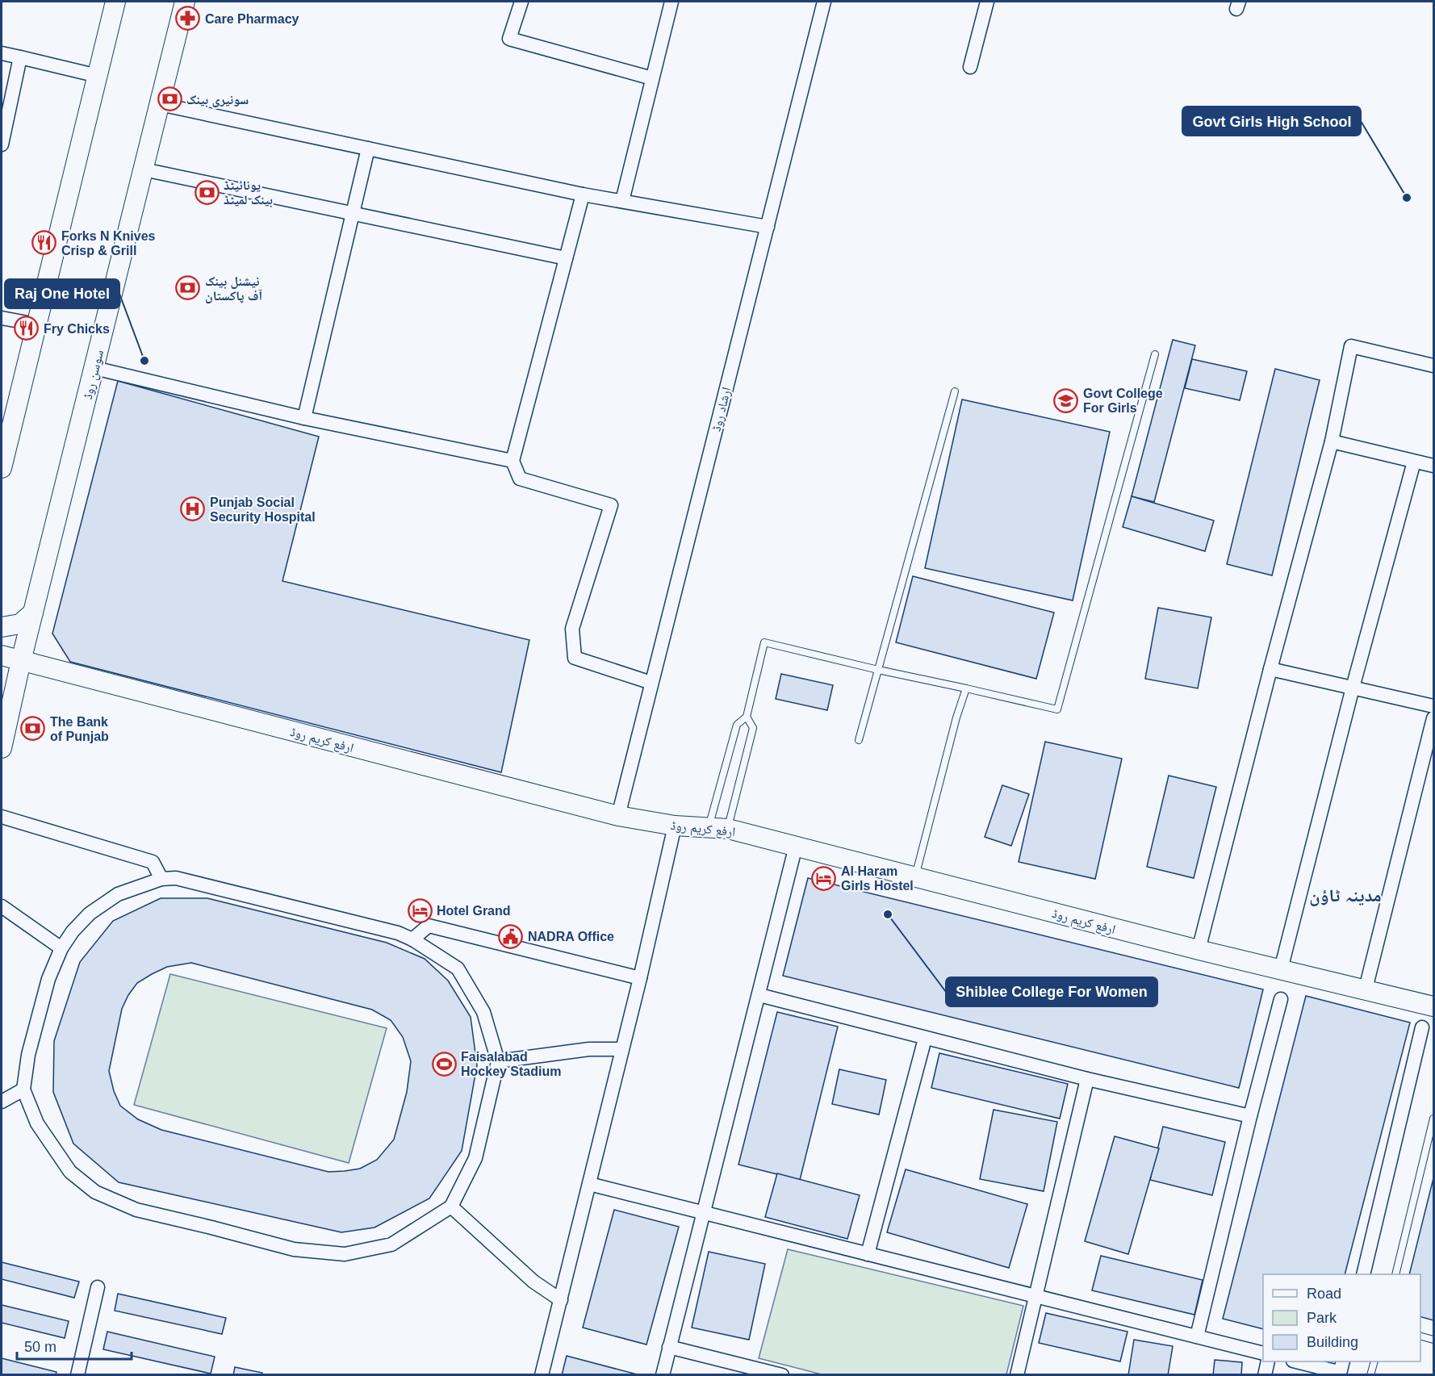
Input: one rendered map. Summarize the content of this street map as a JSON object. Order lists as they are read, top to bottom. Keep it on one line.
{"streets":{"street":["سوسن روڈ","ارشاد روڈ","ارفع کریم روڈ"]},"crossings":[["سوسن روڈ","ارفع کریم روڈ"],["ارشاد روڈ","ارفع کریم روڈ"]],"districts":["مدینہ ٹاؤن"],"places":{"pharmacy":["Care Pharmacy"],"bank":["سونیری بینک","یونائیٹڈ بینک لمیٹڈ","نیشنل بینک آف پاکستان","The Bank of Punjab"],"other":["Govt Girls High School","Raj One Hotel","Shiblee College For Women"],"restaurant":["Forks N Knives Crisp & Grill","Fry Chicks"],"school or university":["Govt College For Girls"],"hospital":["Punjab Social Security Hospital"],"hotel":["Al Haram Girls Hostel","Hotel Grand"],"public building":["NADRA Office"],"sports":["Faisalabad Hockey Stadium"]},"legend":["Road","Park","Building"],"scale_bar":"50 m"}
